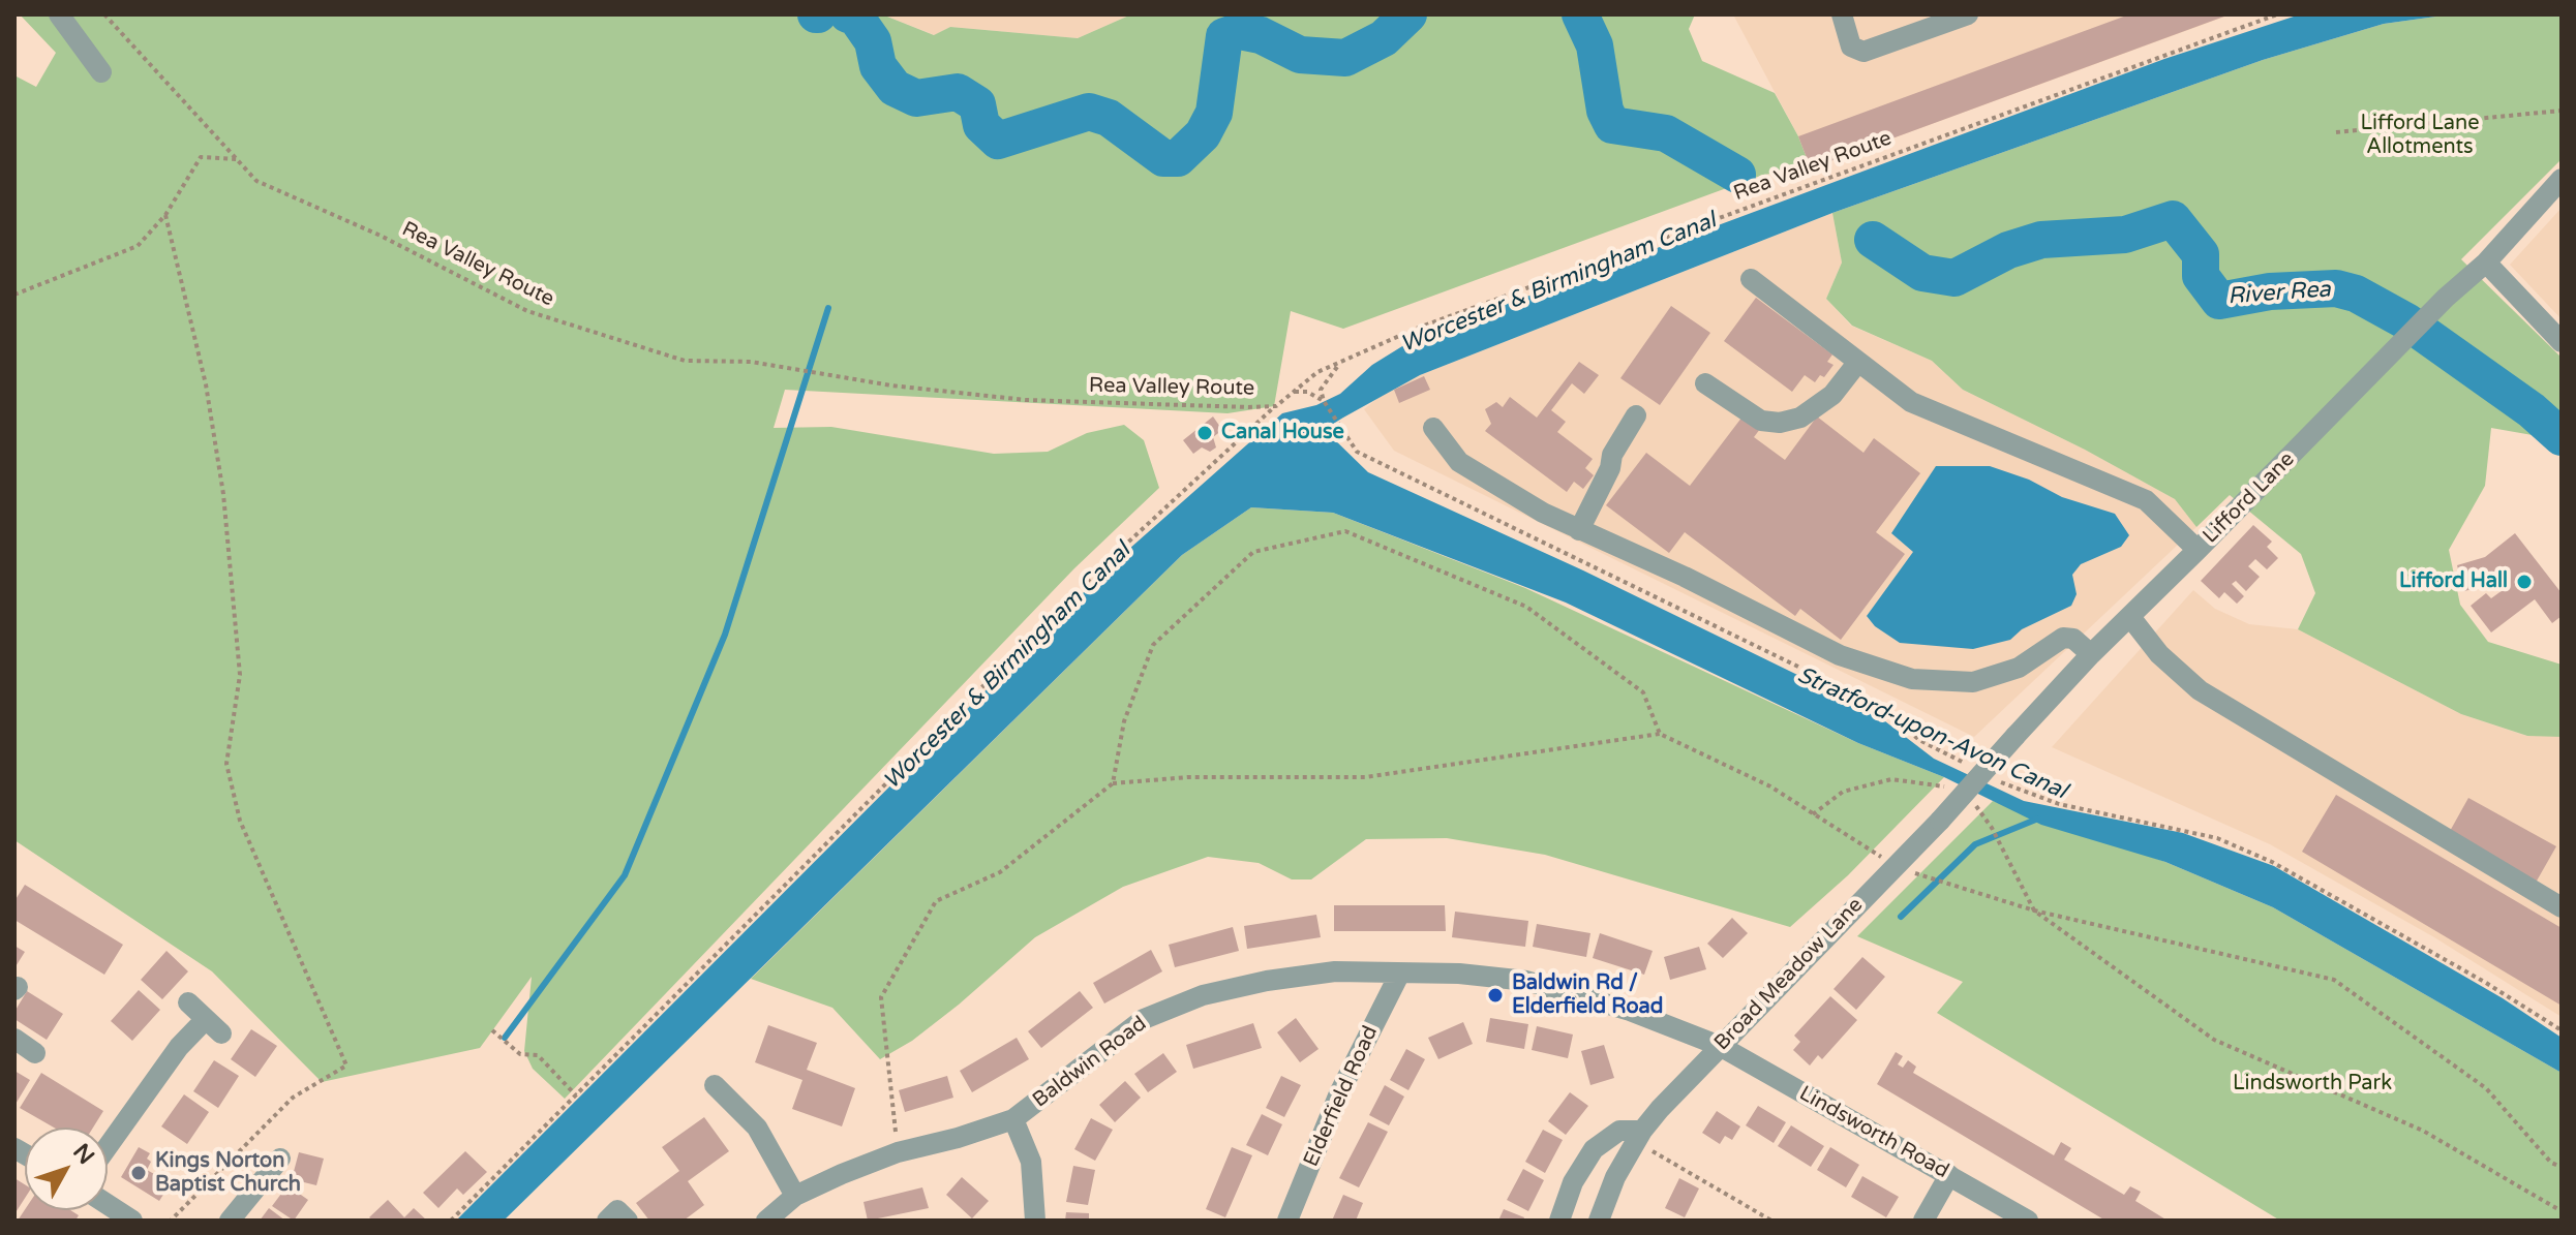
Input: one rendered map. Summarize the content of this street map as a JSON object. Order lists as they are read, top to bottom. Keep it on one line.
{"streets":{"street":["Lifford Lane","Broad Meadow Lane","Baldwin Road","Elderfield Road","Lindsworth Road"],"path":["Rea Valley Route"]},"crossings":[["Lifford Lane","Broad Meadow Lane"],["Broad Meadow Lane","Baldwin Road"],["Broad Meadow Lane","Lindsworth Road"],["Baldwin Road","Elderfield Road"],["Baldwin Road","Lindsworth Road"]],"water":["Worcester & Birmingham Canal","River Rea","Stratford-upon-Avon Canal"],"parks":["Lifford Lane Allotments","Lindsworth Park"],"places":["Canal House","Lifford Hall","Baldwin Rd / Elderfield Road","Kings Norton Baptist Church"],"north":"top right"}
